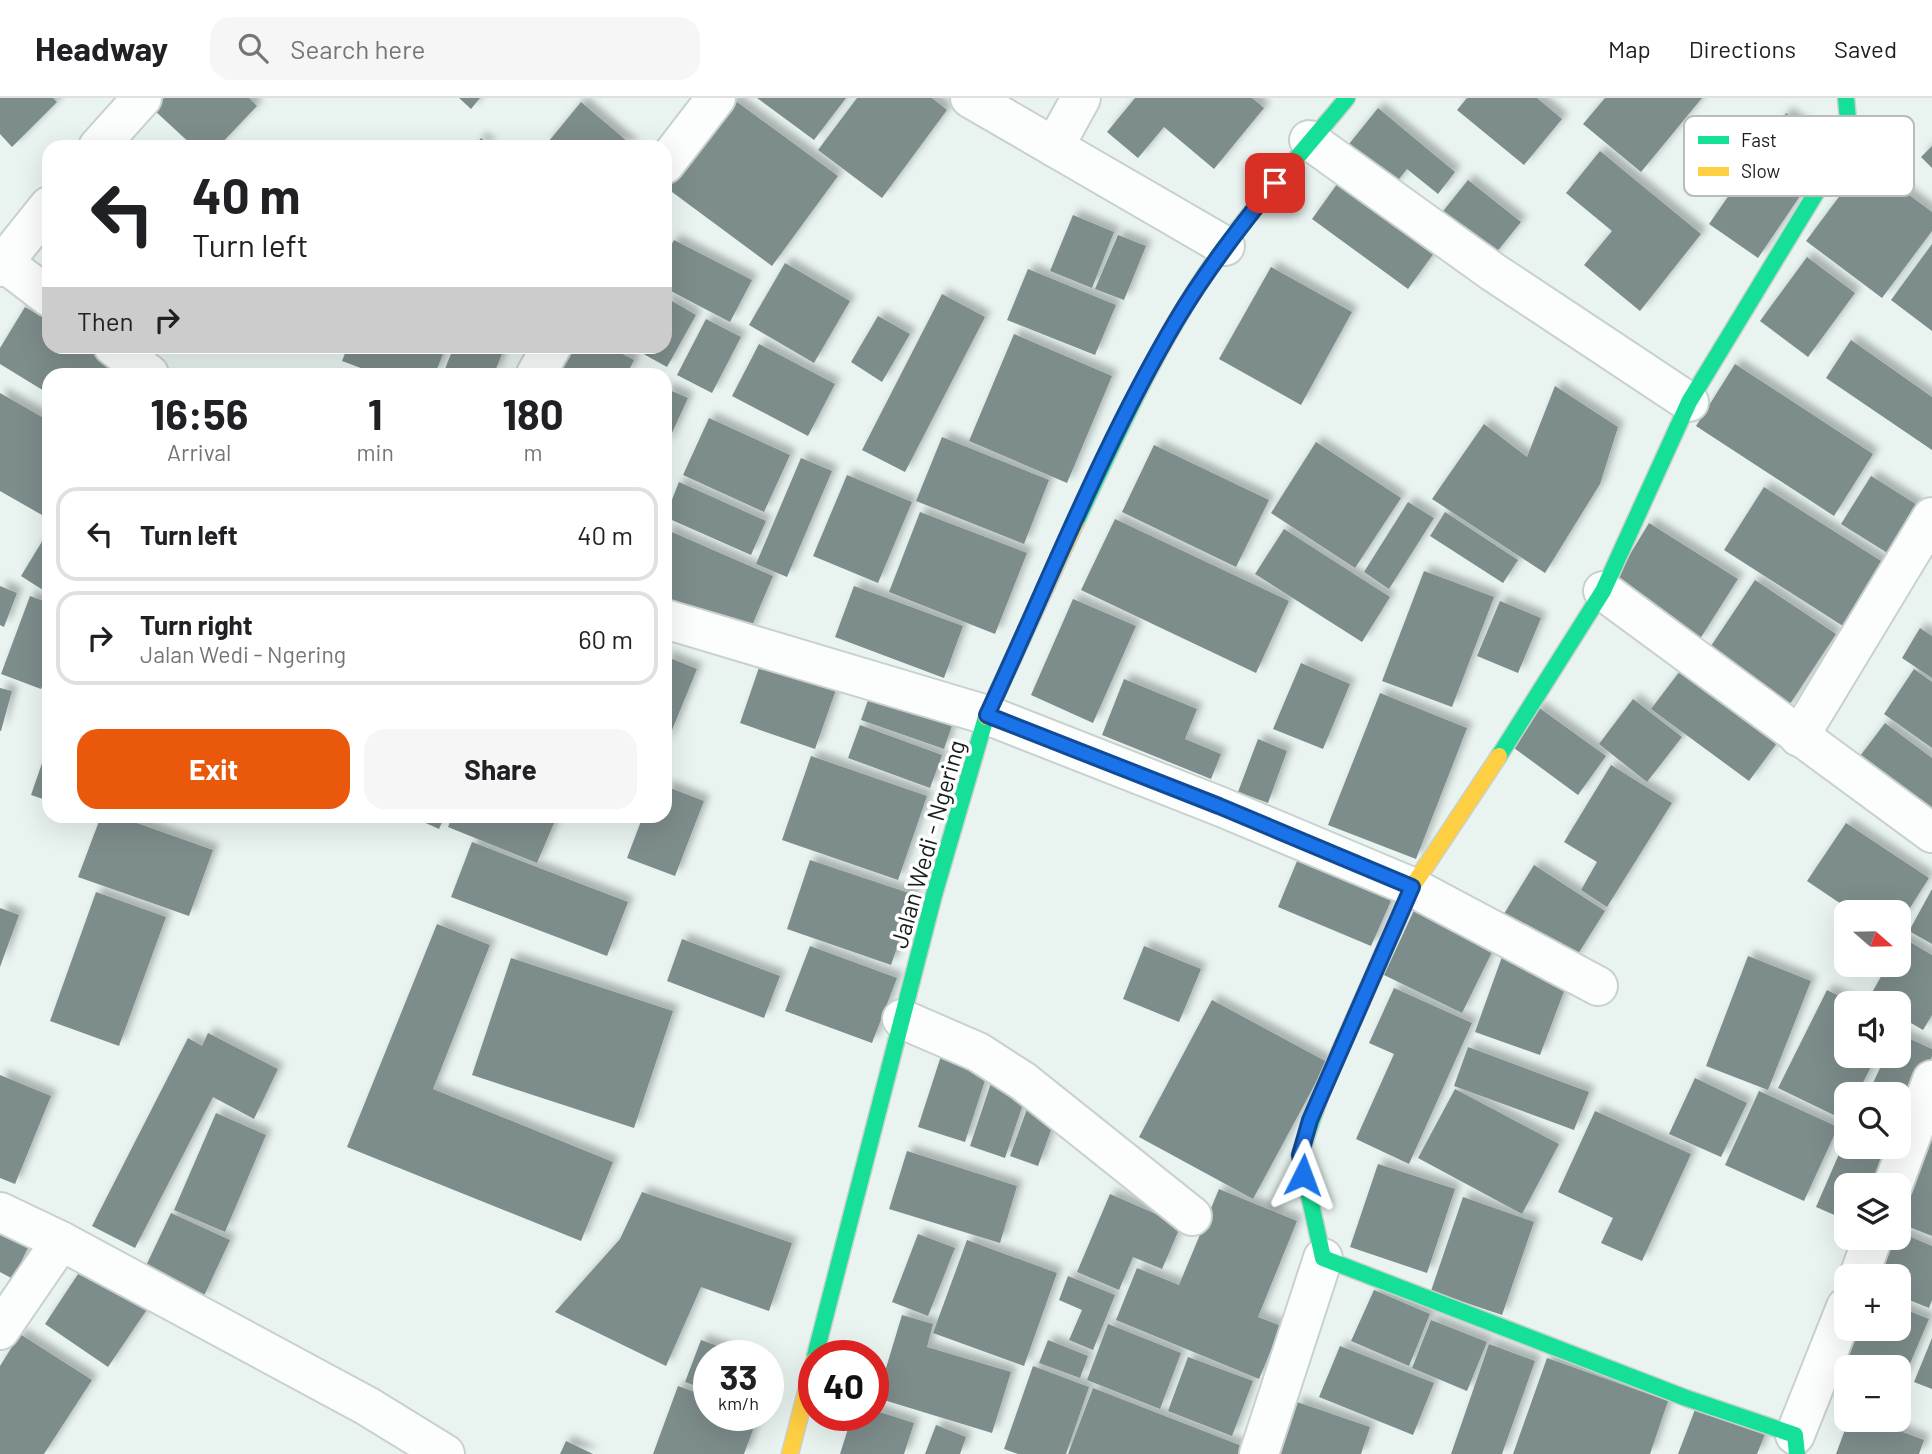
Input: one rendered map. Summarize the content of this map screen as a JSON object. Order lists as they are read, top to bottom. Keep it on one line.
{"streets":{"street":["Jalan Wedi - Ngering"]},"legend":["Fast","Slow"],"north":"right","page":{"header":"Headway","search":"Search here","nav":["Map","Directions","Saved"],"turn":["40 m","Turn left"],"then":"Then","eta":["16:56","Arrival","1","min","180","m"],"list":[{"name":"Turn left","value":"40 m"},{"name":"Turn right","note":"Jalan Wedi - Ngering","value":"60 m"}],"buttons":["Exit","Share"],"map_buttons":["+","−"],"speed":"33 km/h","limit":"40"}}
